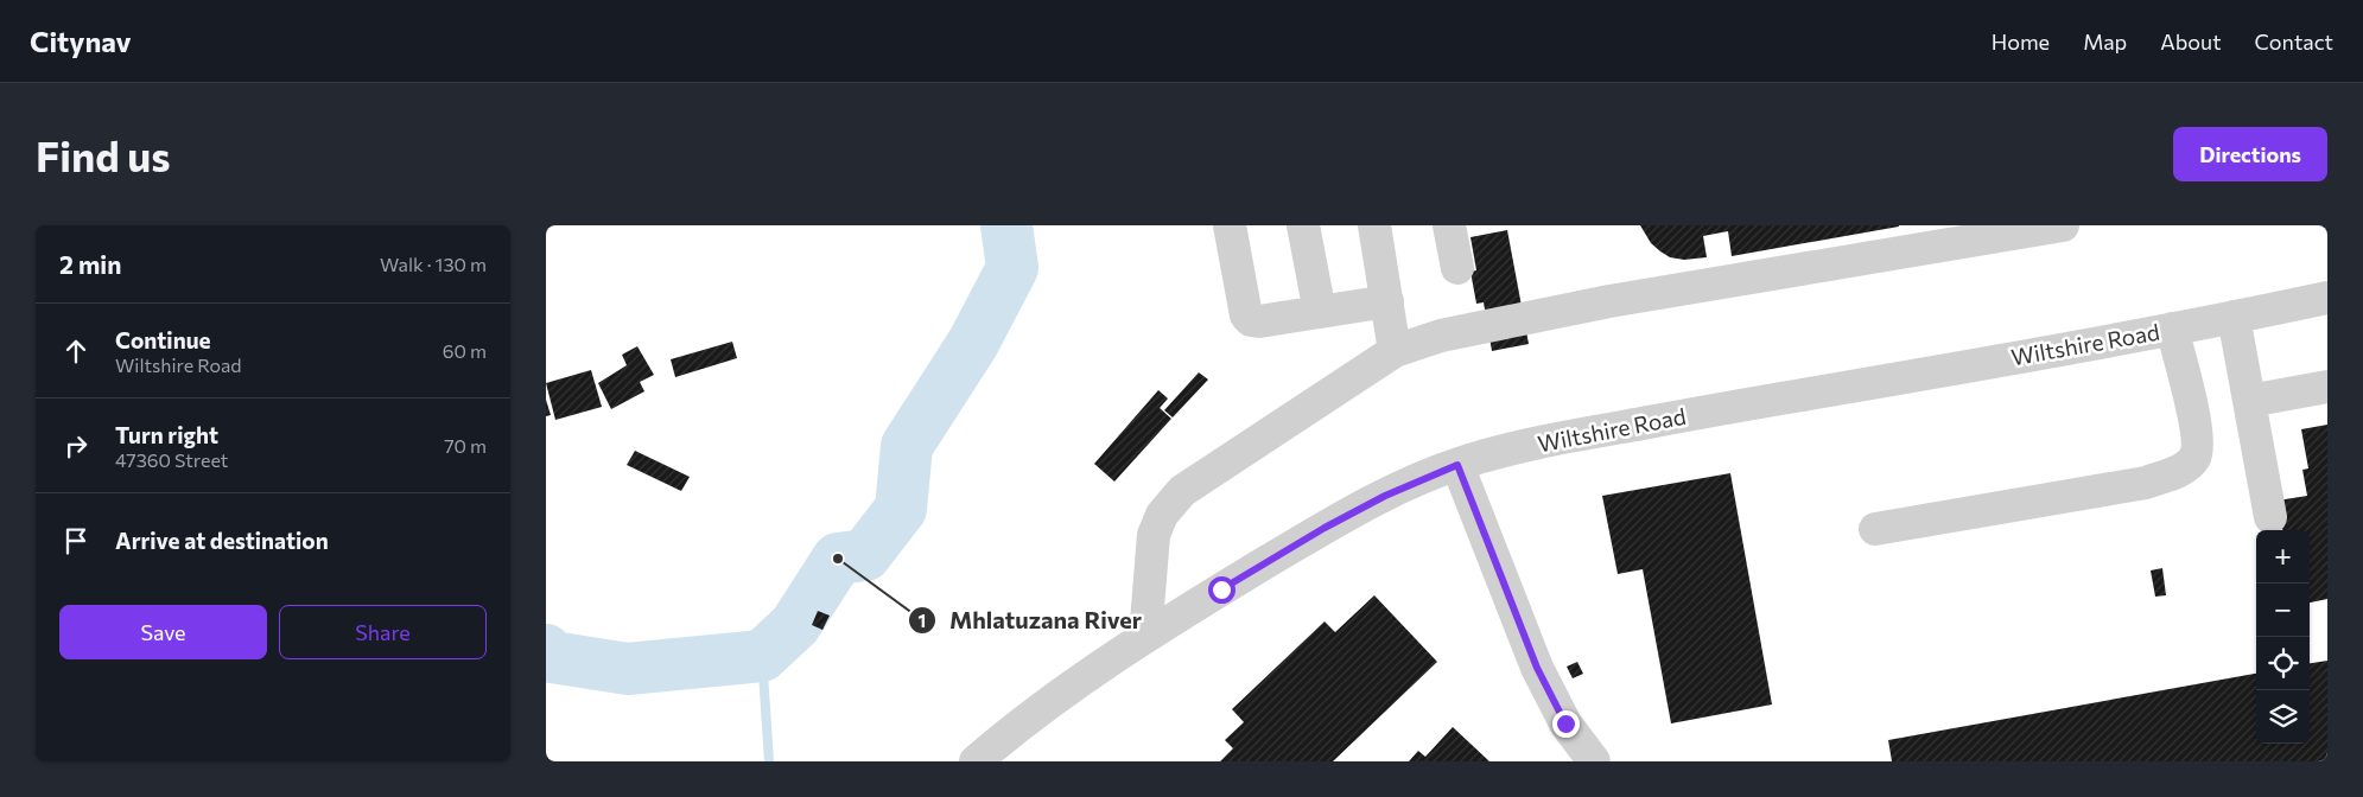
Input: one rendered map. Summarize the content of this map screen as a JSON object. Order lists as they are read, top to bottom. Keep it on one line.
{"streets":{"street":["Wiltshire Road"]},"places":["Mhlatuzana River"],"page":{"header":"Citynav","nav":["Home","Map","About","Contact"],"buttons":["Directions",["Save","Share"]],"title":"Find us","heading":["2 min","Walk · 130 m"],"list":[["Continue","Wiltshire Road","60 m"],["Turn right","47360 Street","70 m"],"Arrive at destination"],"map_buttons":["+","−"]}}
